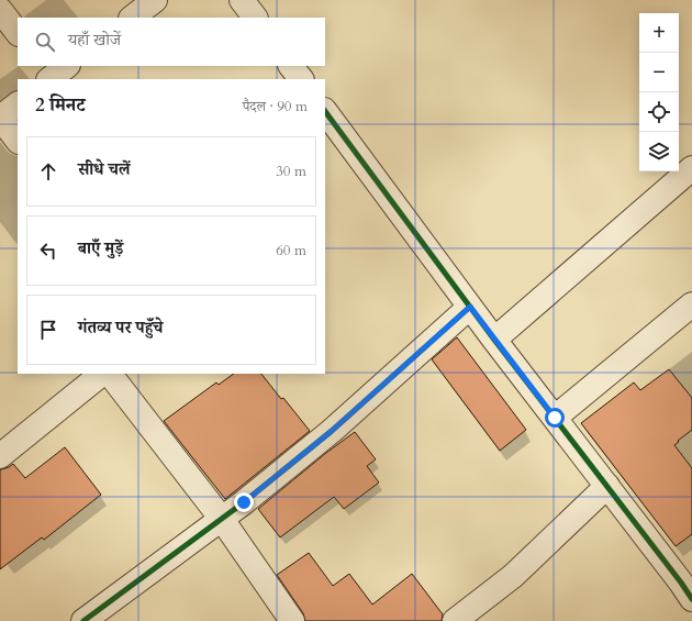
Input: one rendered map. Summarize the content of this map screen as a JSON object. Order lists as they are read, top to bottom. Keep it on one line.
{"page":{"map_buttons":["+","−"],"search":"यहाँ खोजें","heading":["2 मिनट","पैदल · 90 m"],"list":[["सीधे चलें","30 m"],["बाएँ मुड़ें","60 m"],"गंतव्य पर पहुँचे"]}}
